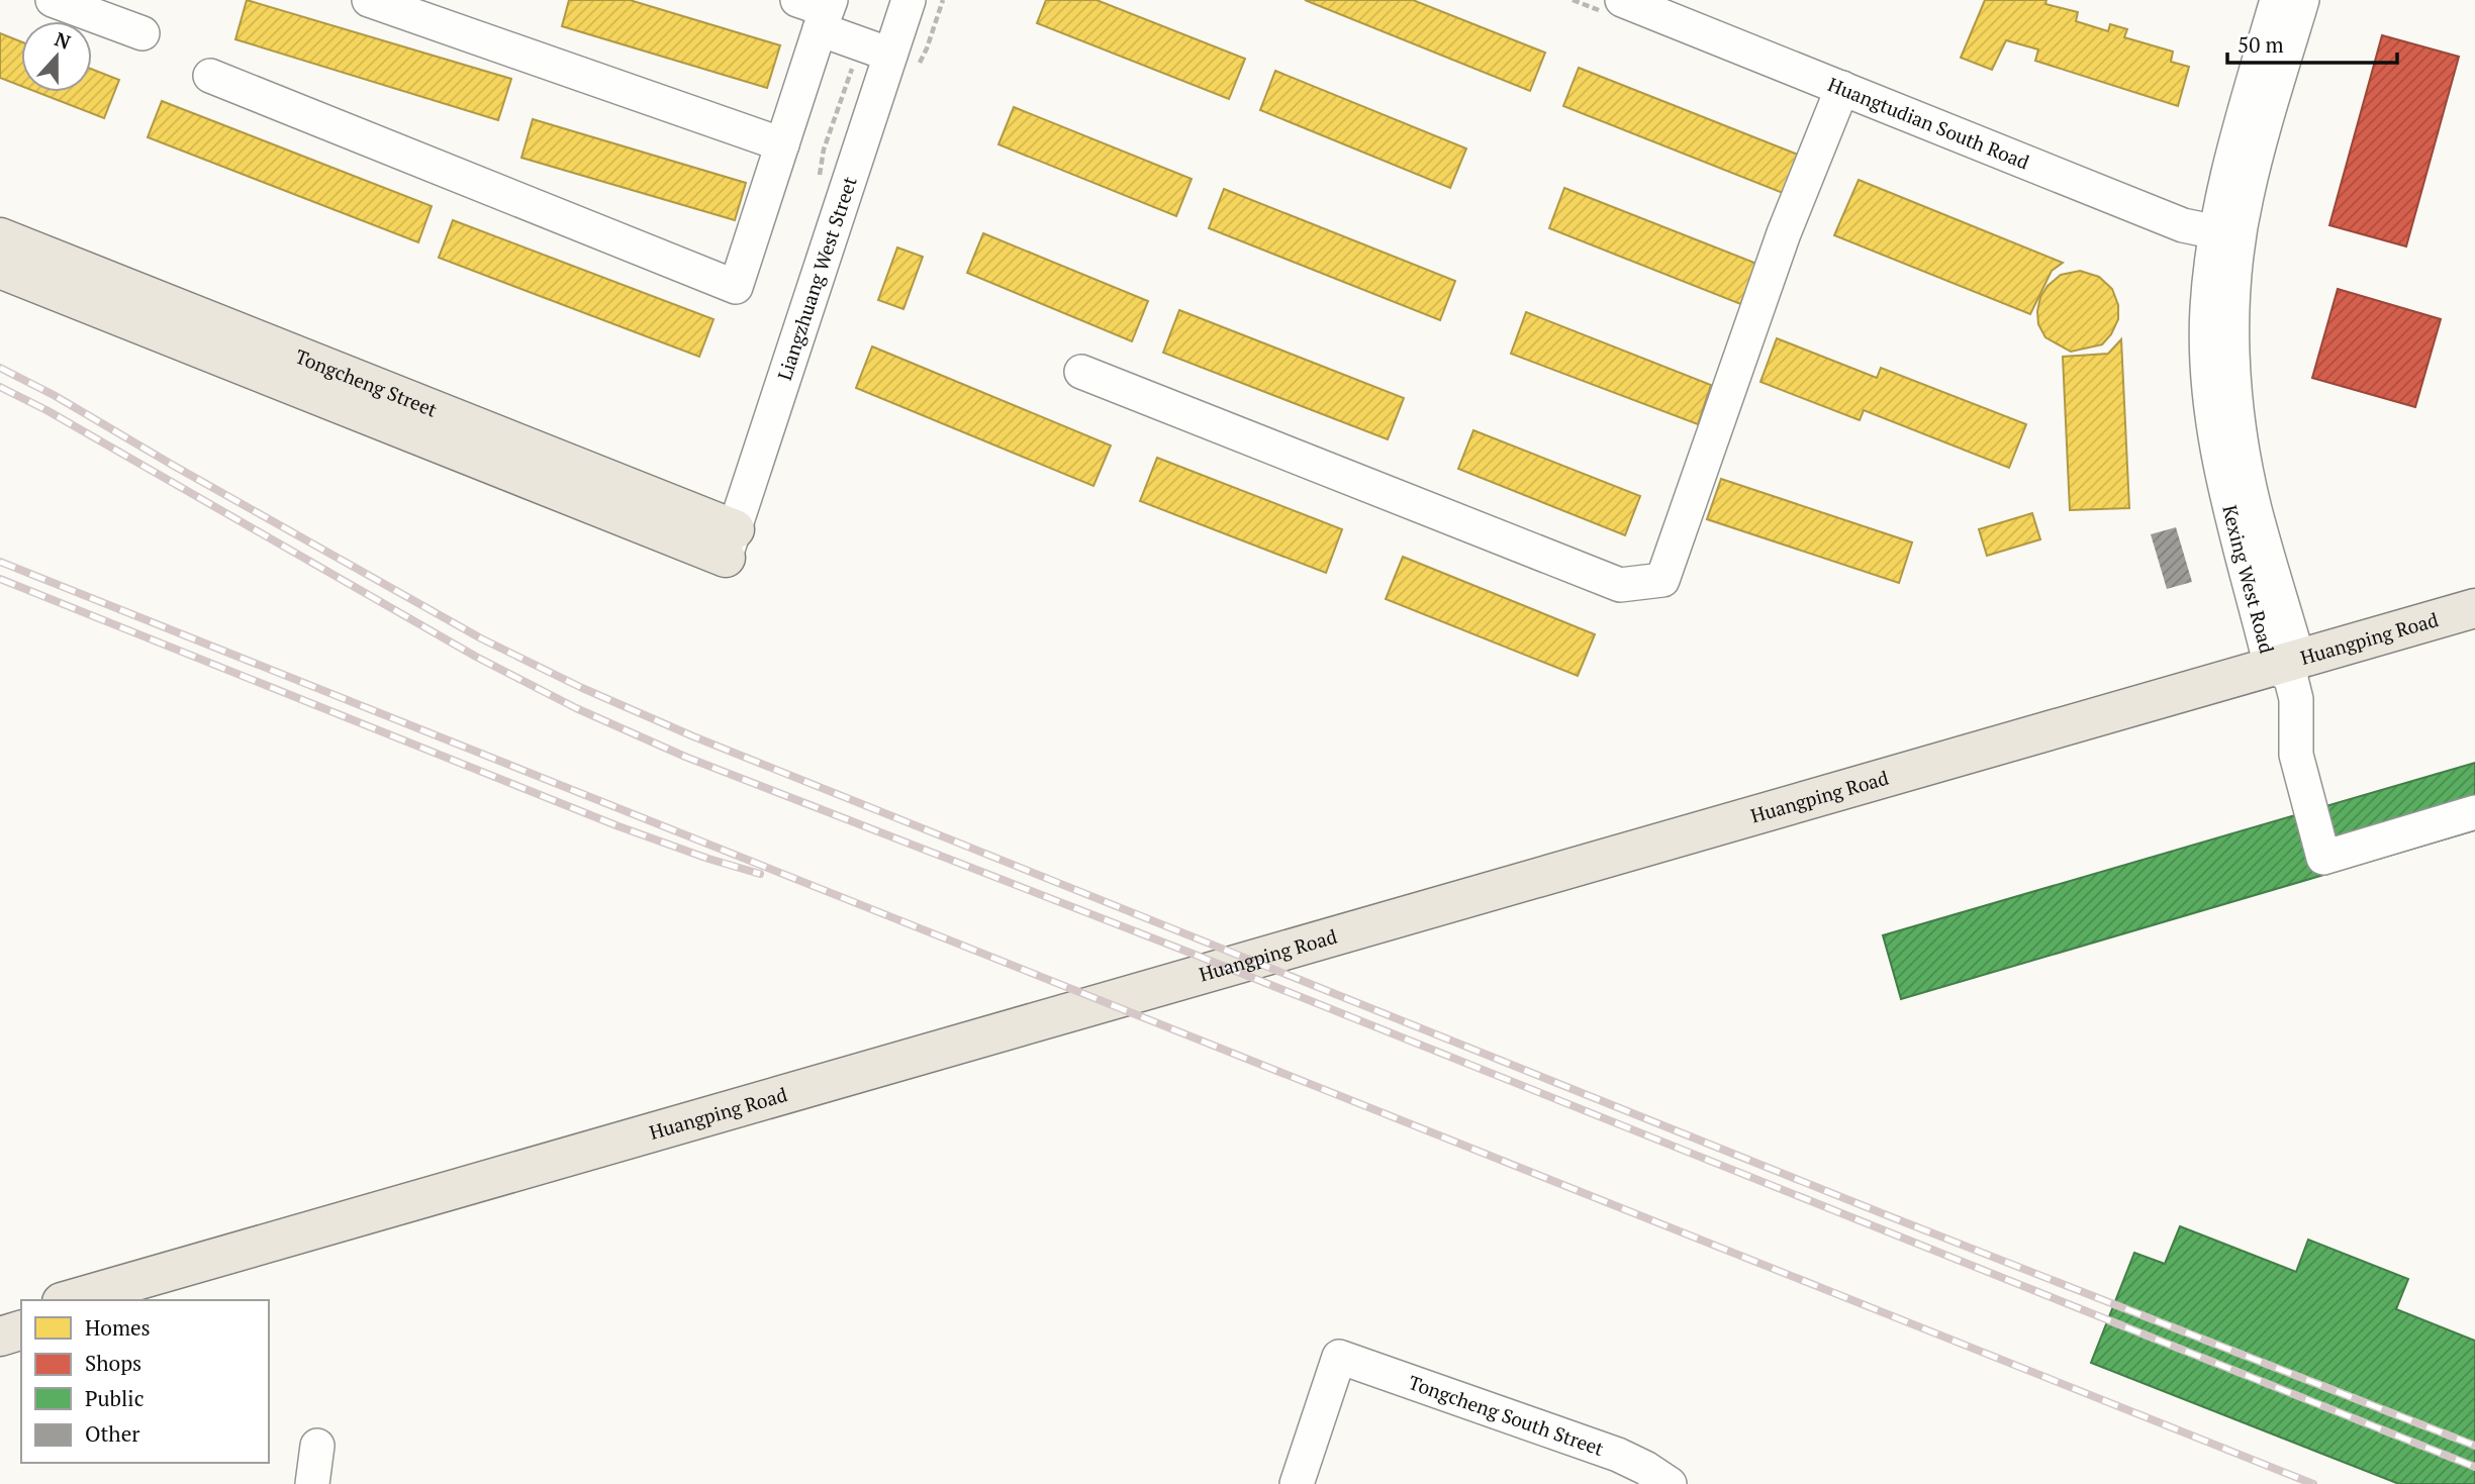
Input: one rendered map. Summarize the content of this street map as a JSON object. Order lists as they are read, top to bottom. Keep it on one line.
{"streets":{"main road":["Tongcheng Street","Huangping Road"],"street":["Huangtudian South Road","Liangzhuang West Street","Kexing West Road","Tongcheng South Street"]},"crossings":[["Huangtudian South Road","Kexing West Road"],["Liangzhuang West Street","Tongcheng Street"],["Kexing West Road","Huangping Road"]],"legend":["Homes","Shops","Public","Other"],"scale_bar":"50 m","north":"top"}
